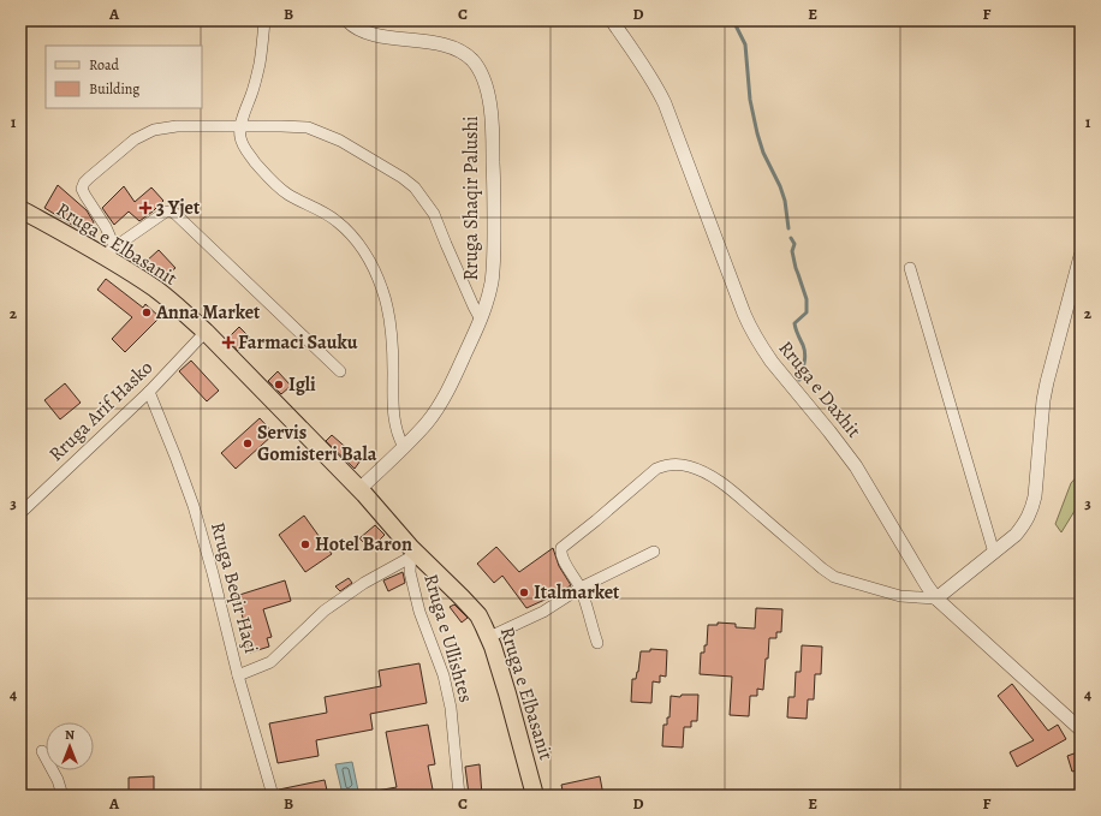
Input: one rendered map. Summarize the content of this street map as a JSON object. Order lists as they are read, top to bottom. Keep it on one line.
{"streets":{"main road":["Rruga e Elbasanit"],"street":["Rruga Shaqir Palushi","Rruga e Daxhit","Rruga Arif Hasko","Rruga Beqir Haçi","Rruga e Ullishtes"]},"crossings":[["Rruga Shaqir Palushi","Rruga e Elbasanit"],["Rruga e Elbasanit","Rruga Arif Hasko"],["Rruga e Elbasanit","Rruga e Ullishtes"],["Rruga Arif Hasko","Rruga Beqir Haçi"]],"places":{"health":["3 Yjet","Farmaci Sauku"],"other":["Anna Market","Igli","Servis Gomisteri Bala","Hotel Baron","Italmarket"]},"legend":["Road","Building"],"north":"top","grid":{"columns":["A","B","C","D","E","F"],"rows":["1","2","3","4"]}}
